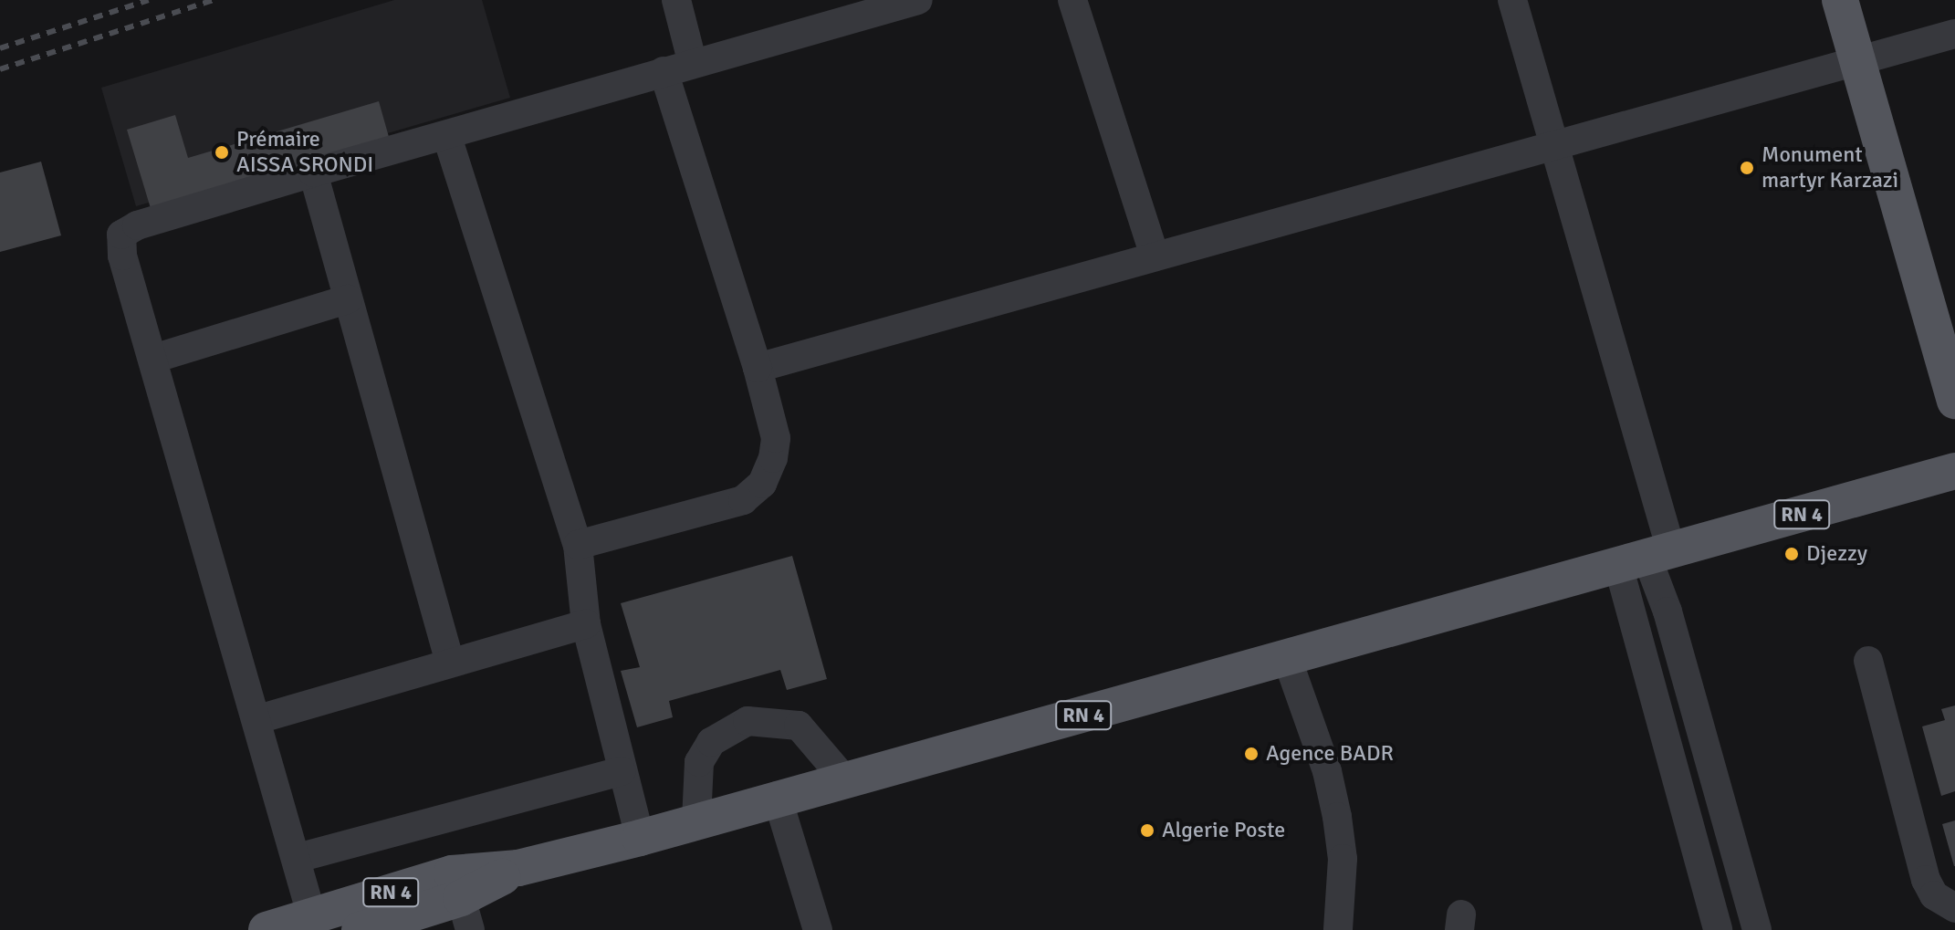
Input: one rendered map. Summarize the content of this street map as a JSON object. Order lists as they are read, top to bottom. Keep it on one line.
{"streets":{"main road":["RN 4"]},"places":["Prémaire AISSA SRONDI","Monument martyr Karzazi","Djezzy","Agence BADR","Algerie Poste"]}
